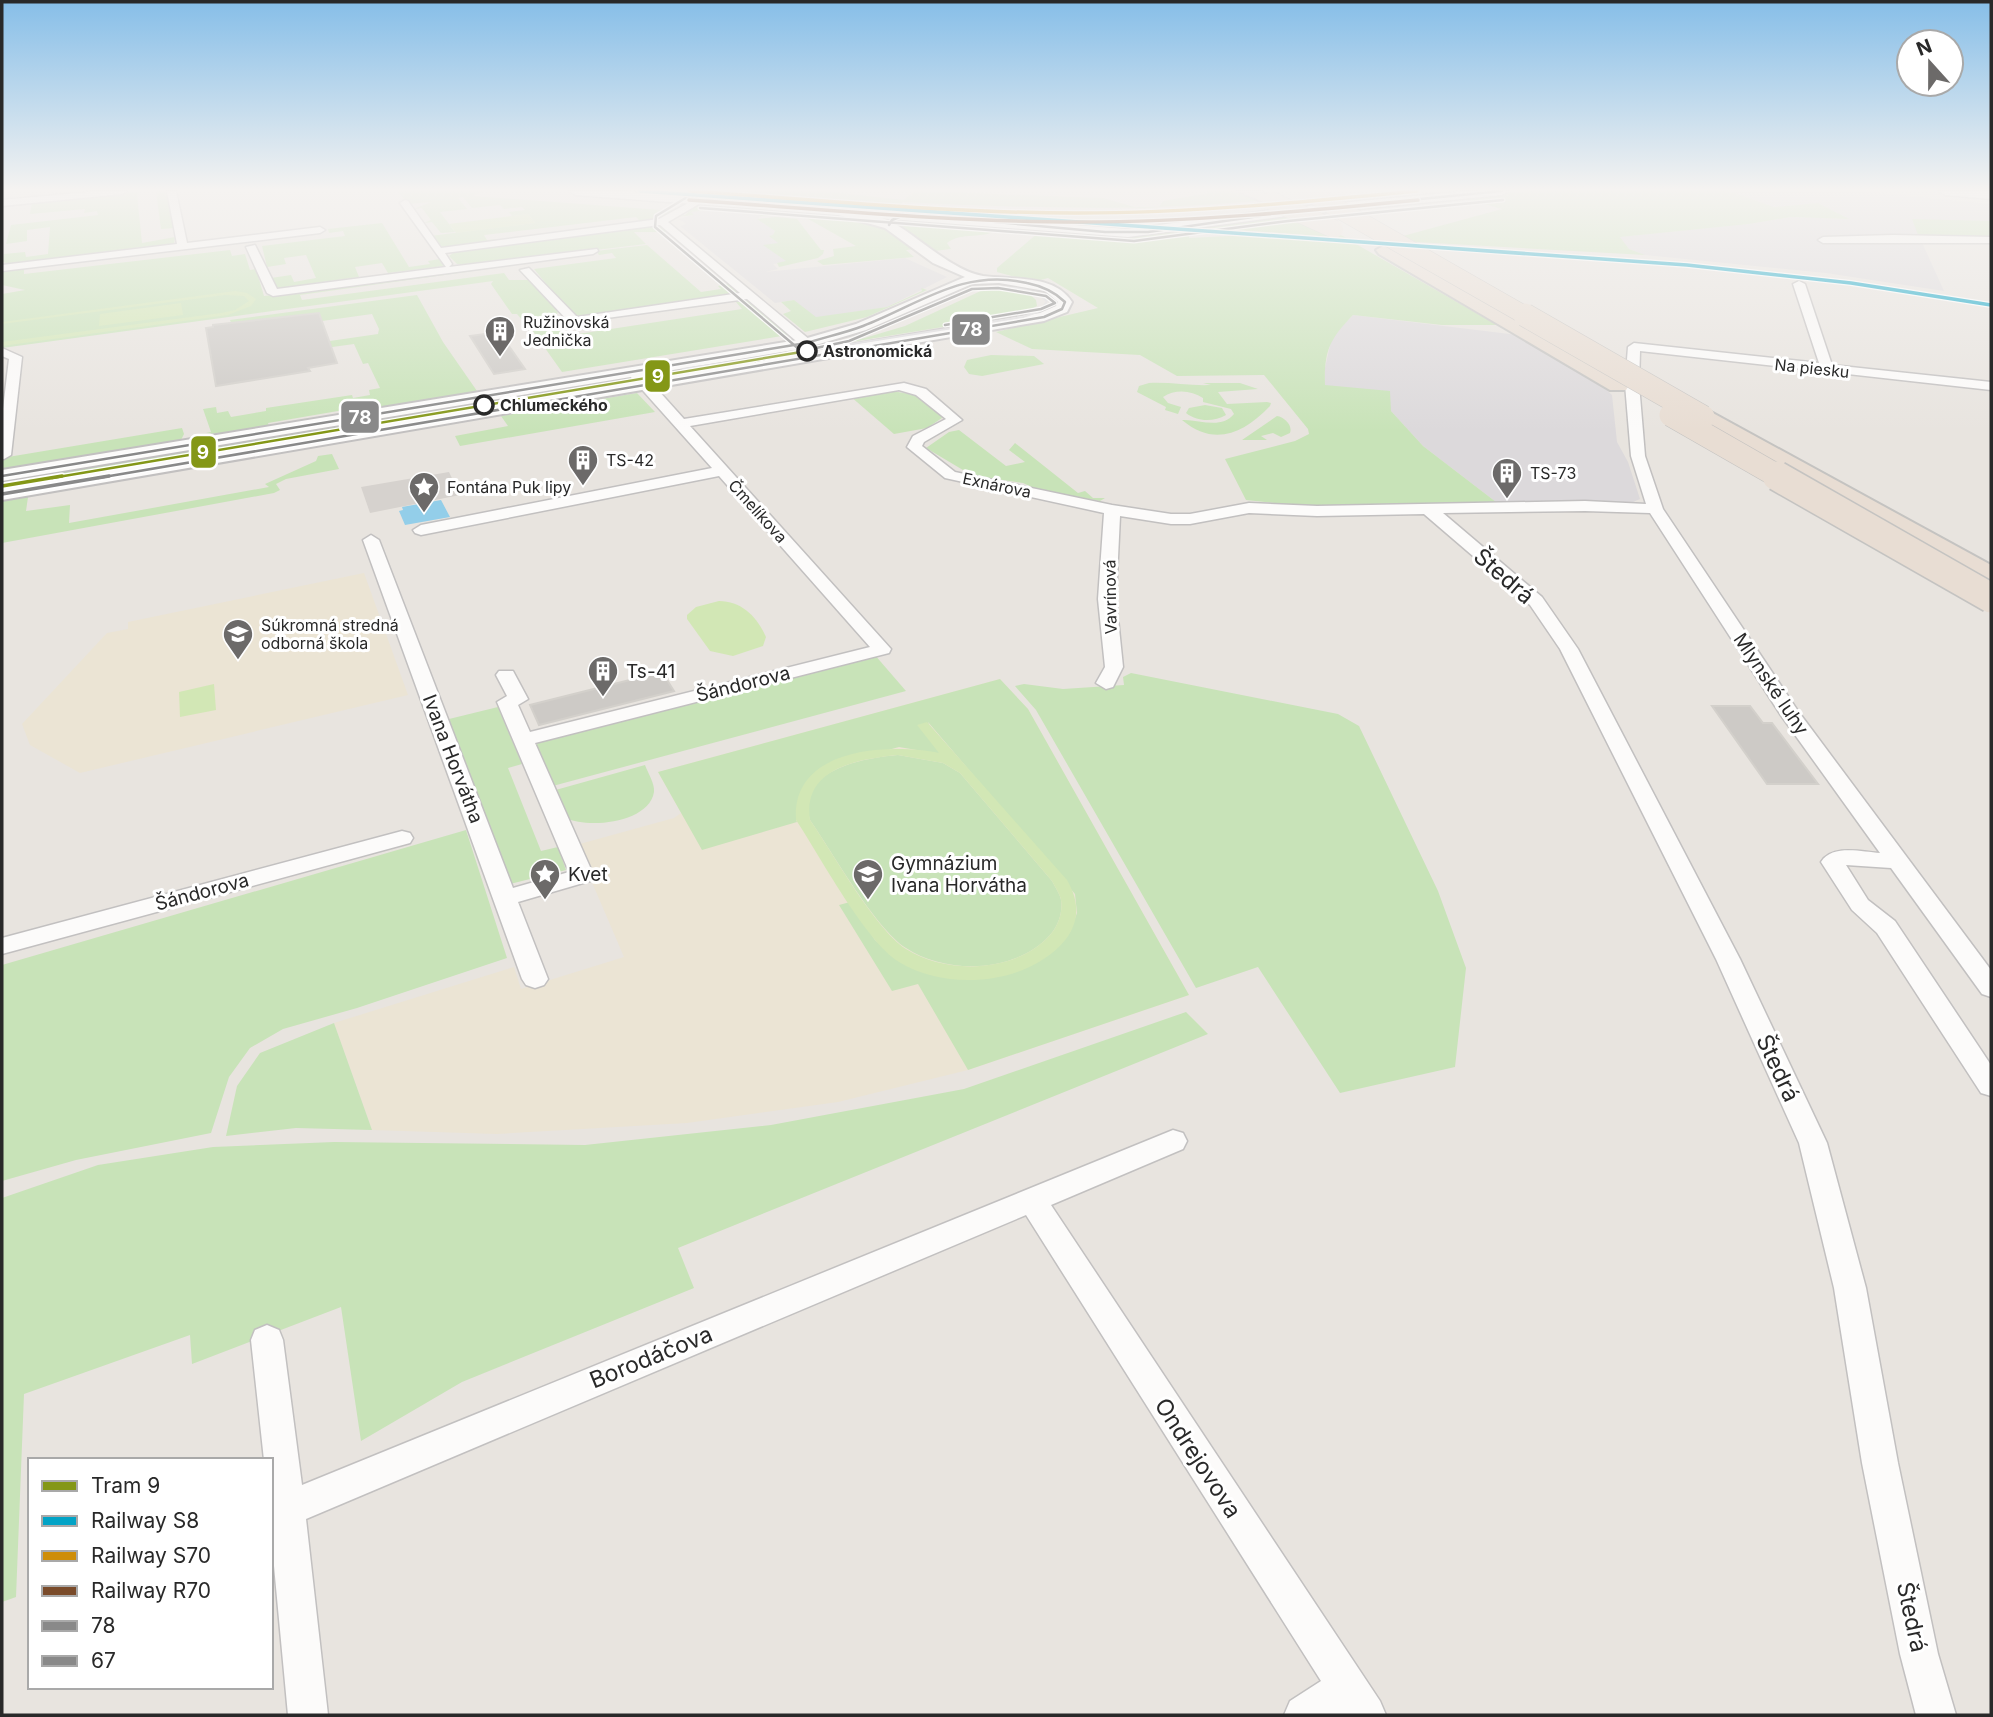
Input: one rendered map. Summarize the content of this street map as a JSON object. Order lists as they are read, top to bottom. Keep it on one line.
{"streets":{"street":["Na piesku","Exnárova","Čmelíkova","Štedrá","Vavrínová","Šándorova","Mlynské luhy","Ivana Horvátha","Borodáčova","Ondrejovova"]},"crossings":[["Na piesku","Mlynské luhy"],["Exnárova","Čmelíkova"],["Exnárova","Vavrínová"],["Čmelíkova","Šándorova"],["Borodáčova","Ondrejovova"]],"places":{"other":["Astronomická","Chlumeckého"],"building":["Ružinovská Jednička","TS-42","TS-73","Ts-41"],"place":["Fontána Puk lipy","Kvet"],"school or university":["Súkromná stredná odborná škola","Gymnázium Ivana Horvátha"]},"lines":["rail line S8","transit line 67","transit line 78","tram line 9"],"legend":["Tram 9","Railway S8","Railway S70","Railway R70","78","67"],"north":"top"}
